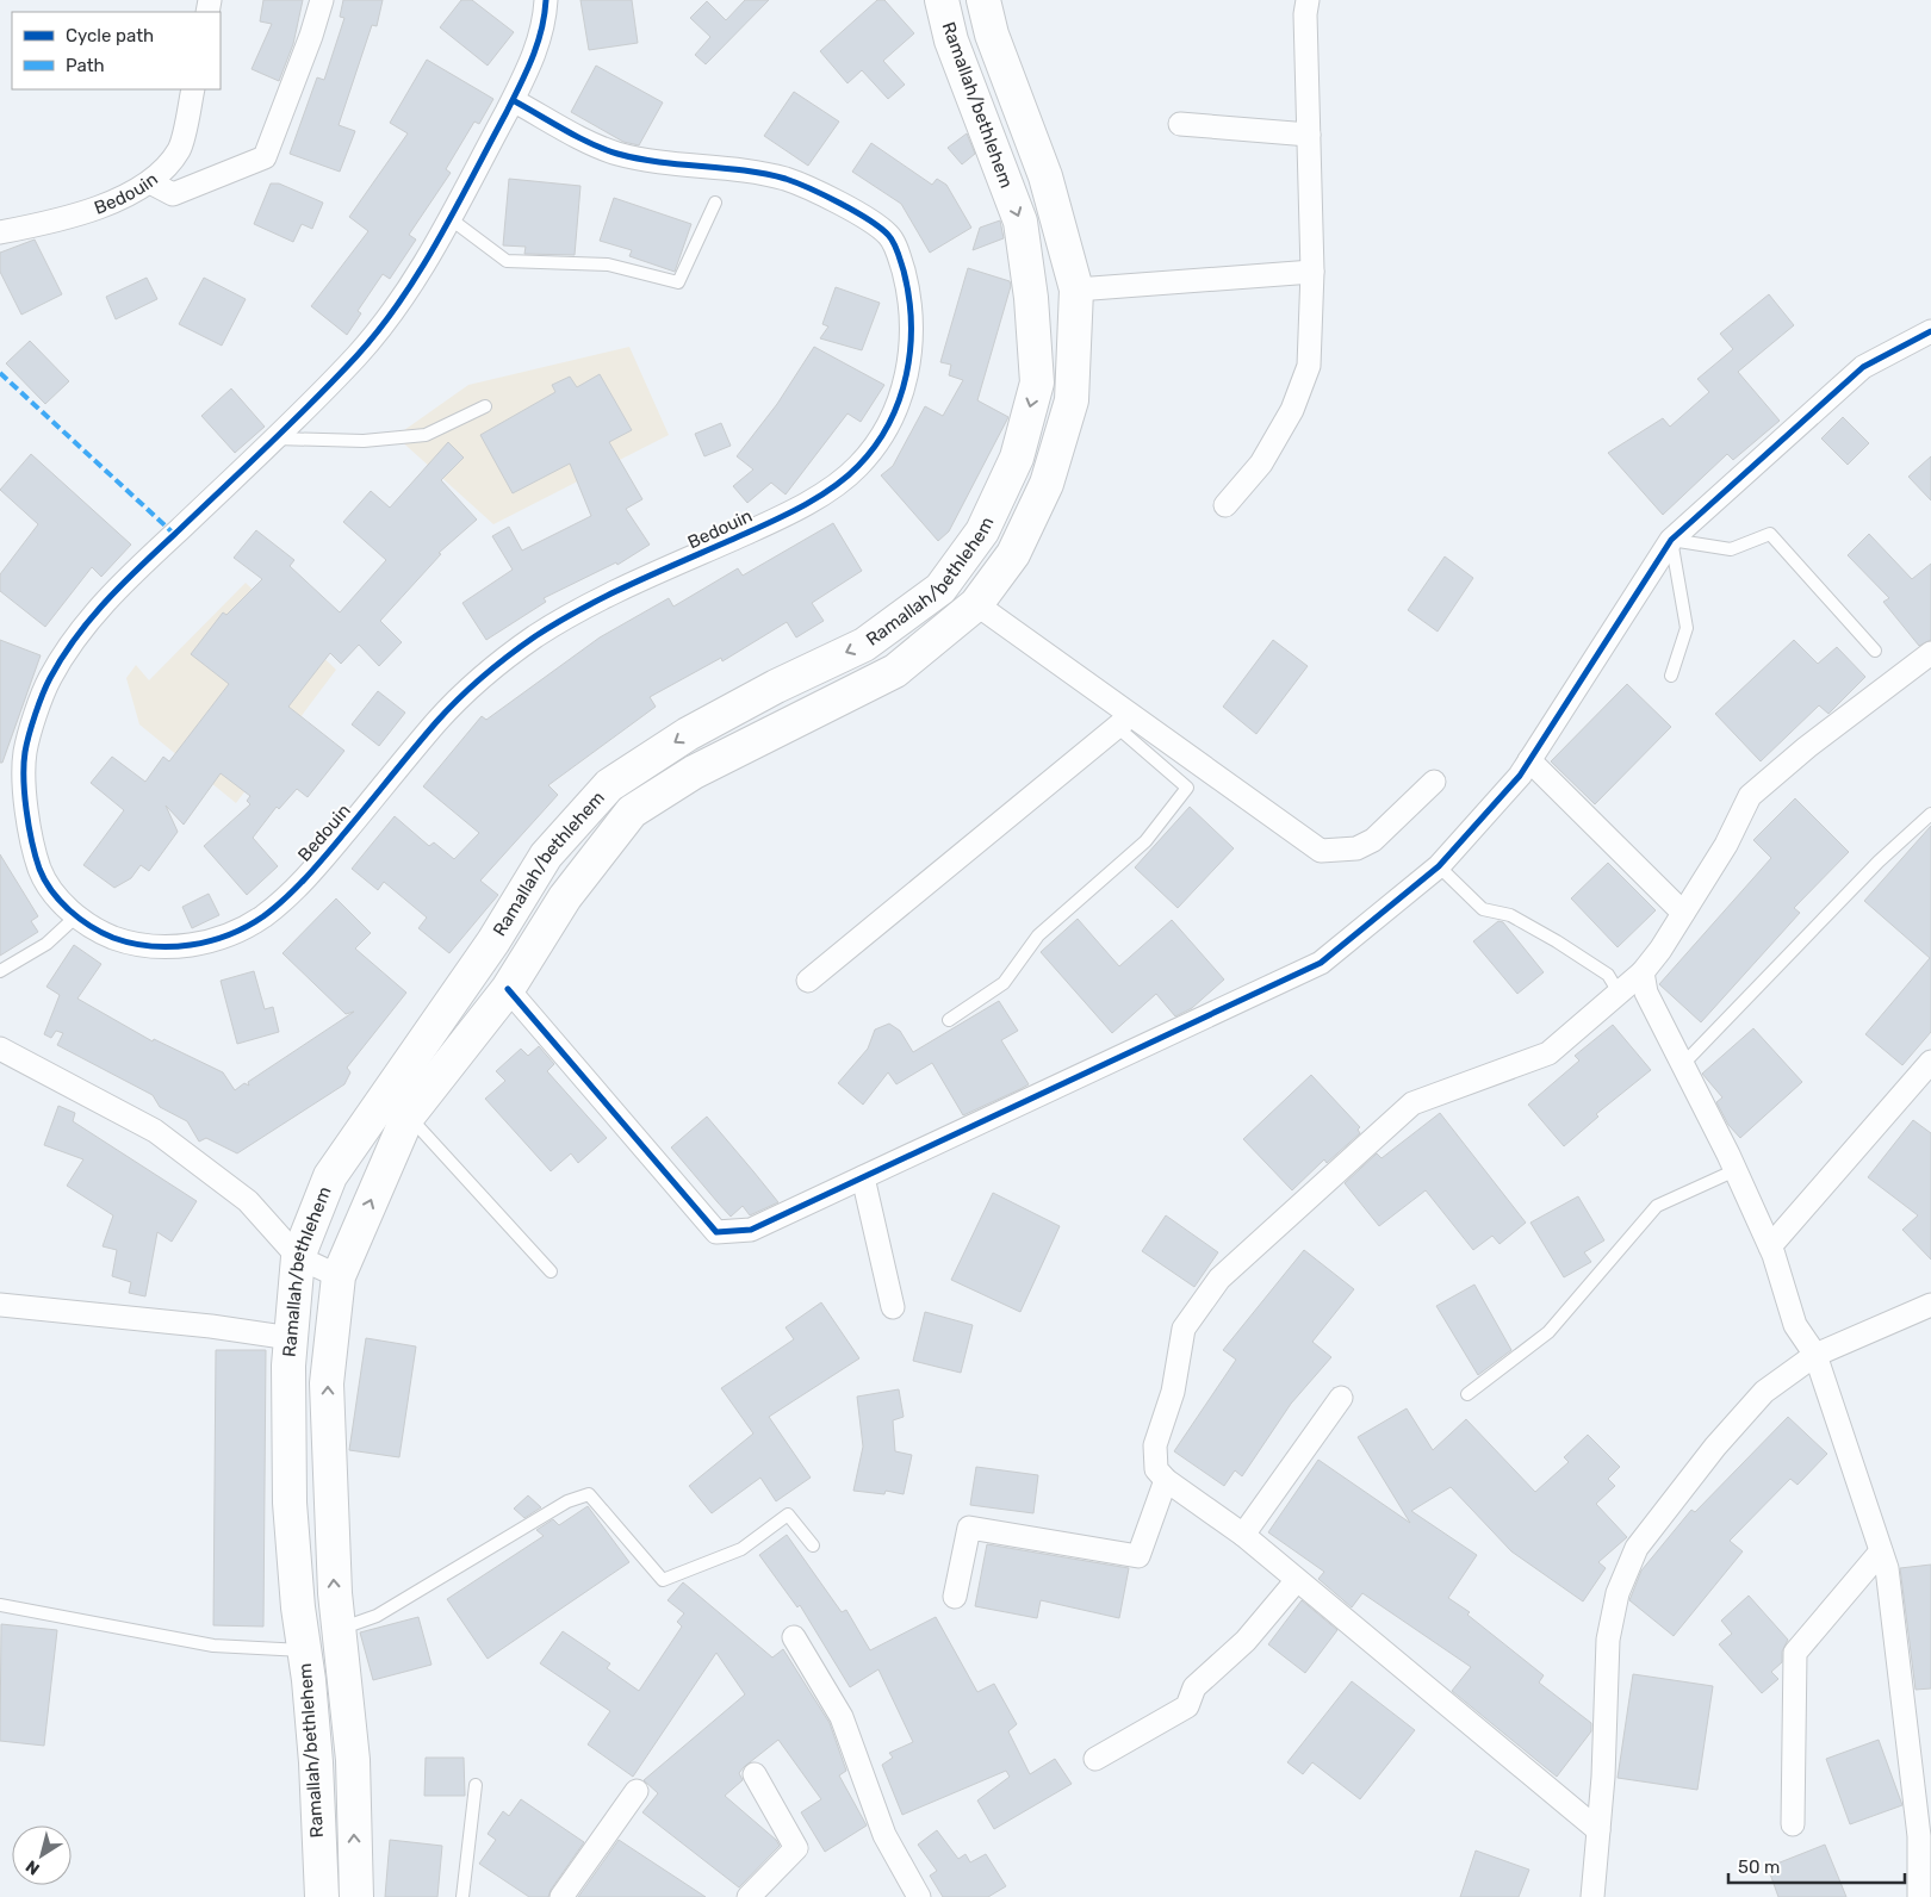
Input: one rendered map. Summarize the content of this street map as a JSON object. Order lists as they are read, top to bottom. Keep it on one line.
{"streets":{"main road":["Ramallah/bethlehem"],"street":["Bedouin"]},"legend":["Cycle path","Path"],"scale_bar":"50 m","north":"bottom left"}
